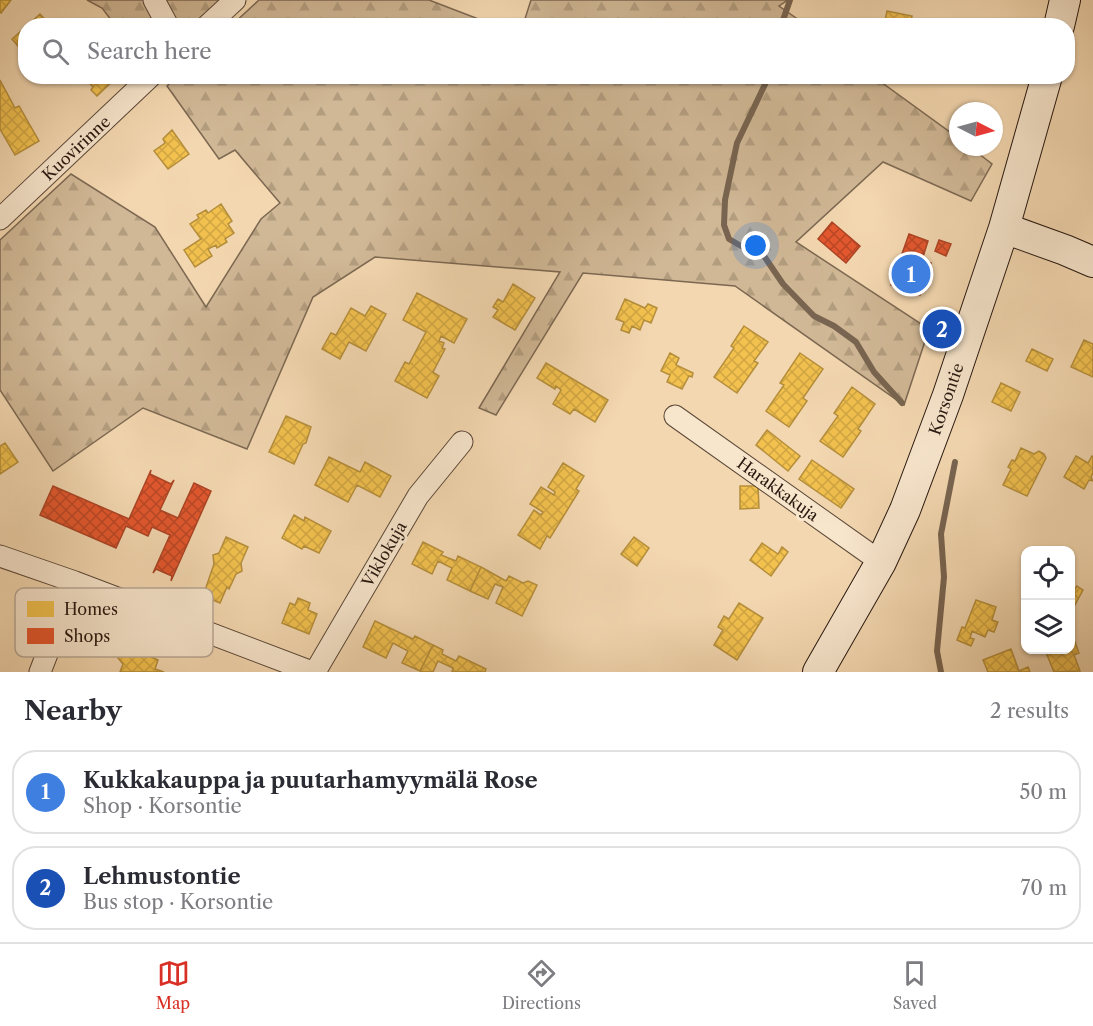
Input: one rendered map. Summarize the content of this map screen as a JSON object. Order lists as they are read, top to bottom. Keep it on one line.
{"streets":{"main road":["Korsontie"],"street":["Kuovirinne","Harakkakuja","Viklokuja"]},"crossings":[["Korsontie","Harakkakuja"]],"legend":["Homes","Shops"],"north":"right","page":{"search":"Search here","pins":["1","2"],"heading":["Nearby","2 results"],"list":[{"mark":"1","name":"Kukkakauppa ja puutarhamyymälä Rose","note":"Shop · Korsontie","value":"50 m"},{"mark":"2","name":"Lehmustontie","note":"Bus stop · Korsontie","value":"70 m"}],"nav":["Map","Directions","Saved"]}}
